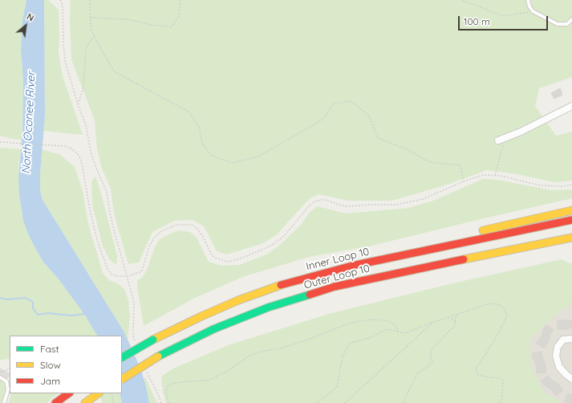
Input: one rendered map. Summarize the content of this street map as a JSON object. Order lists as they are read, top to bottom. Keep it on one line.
{"streets":{"highway":["Inner Loop 10","Outer Loop 10"]},"water":["North Oconee River"],"legend":["Fast","Slow","Jam"],"scale_bar":"100 m","north":"top right"}
